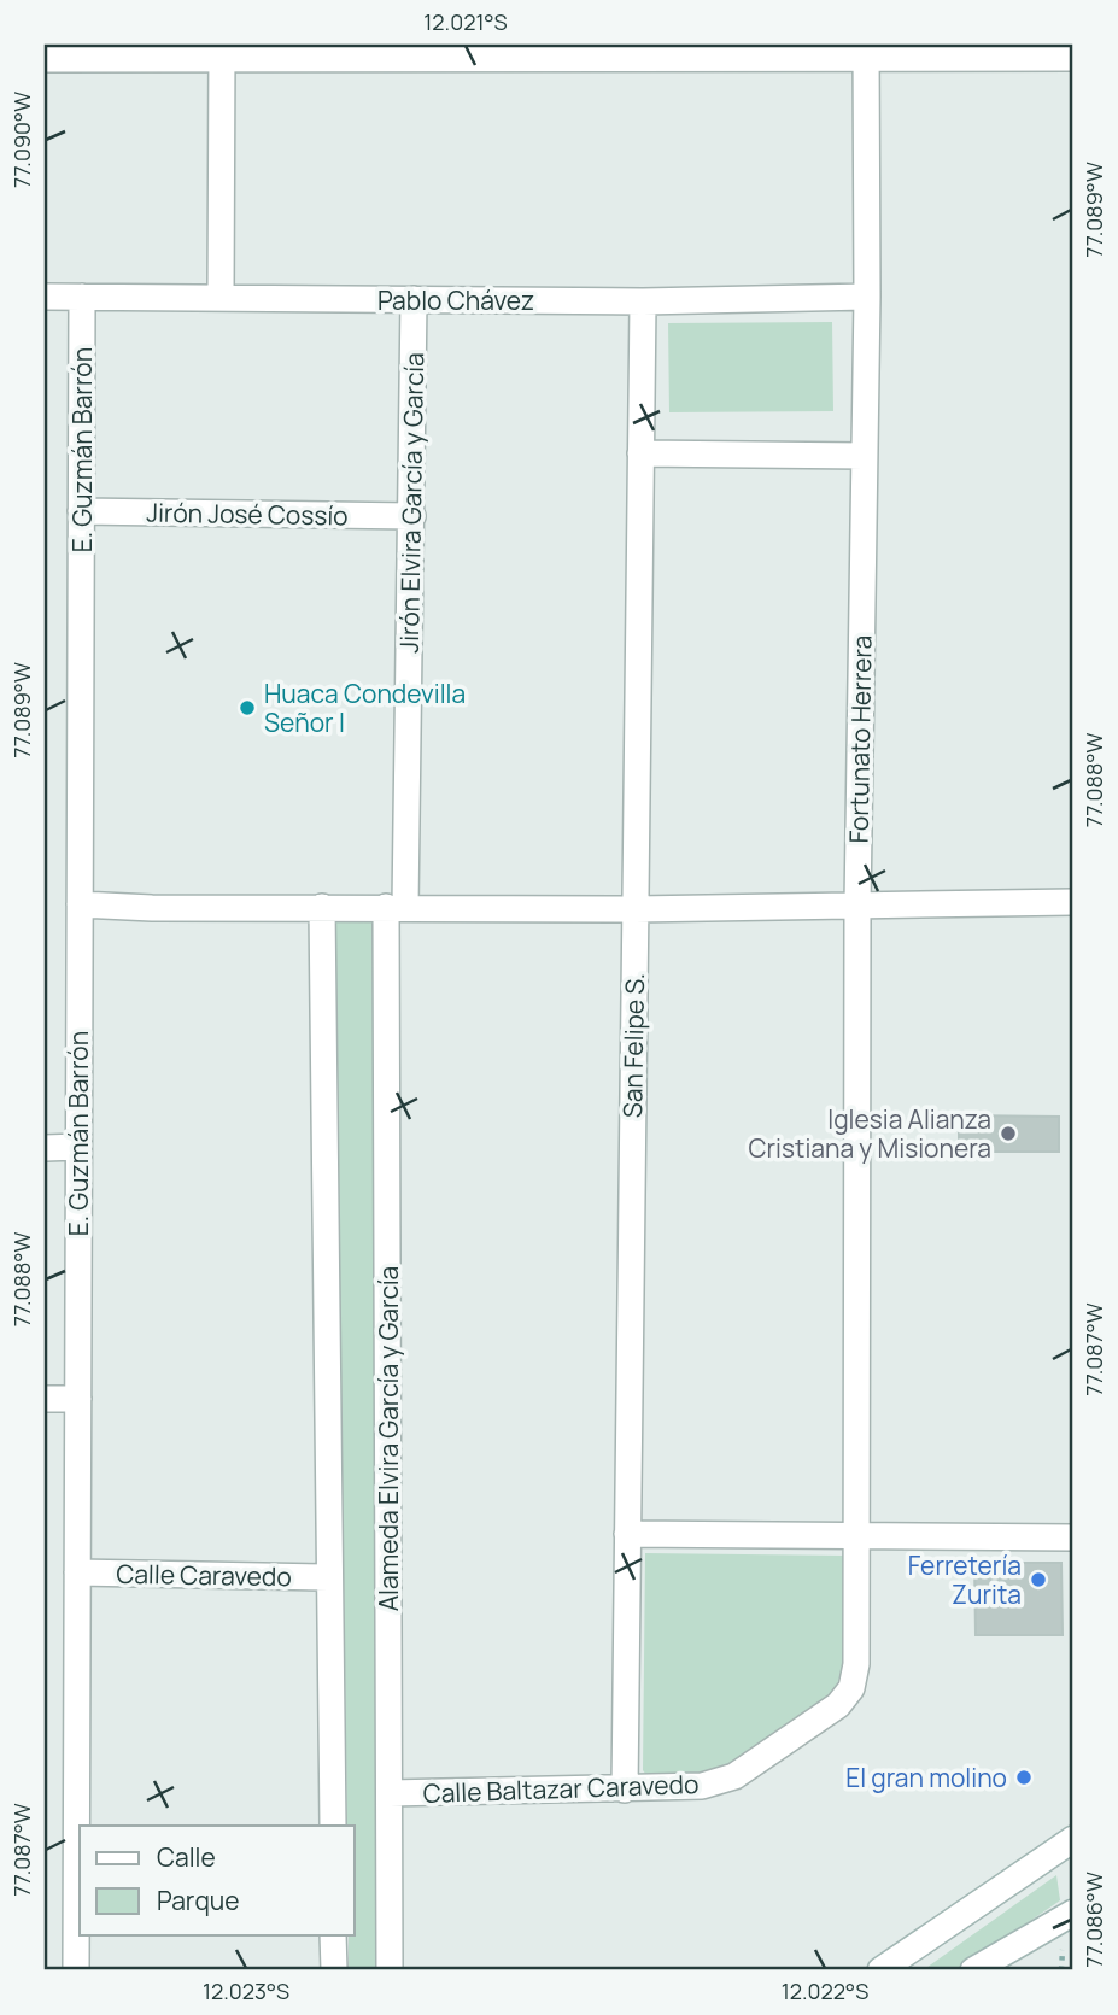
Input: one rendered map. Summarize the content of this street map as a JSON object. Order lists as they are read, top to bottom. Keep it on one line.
{"streets":{"street":["Pablo Chávez","E. Guzmán Barrón","Jirón Elvira García y García","Jirón José Cossío","Fortunato Herrera","San Felipe S.","Alameda Elvira García y García","Calle Caravedo","Calle Baltazar Caravedo"]},"crossings":[["Pablo Chávez","E. Guzmán Barrón"],["Pablo Chávez","Jirón Elvira García y García"],["Pablo Chávez","Fortunato Herrera"],["Pablo Chávez","San Felipe S."],["E. Guzmán Barrón","Jirón José Cossío"],["E. Guzmán Barrón","Calle Caravedo"],["Jirón Elvira García y García","Jirón José Cossío"],["Jirón Elvira García y García","Alameda Elvira García y García"],["Fortunato Herrera","Calle Baltazar Caravedo"],["San Felipe S.","Calle Baltazar Caravedo"],["Alameda Elvira García y García","Calle Baltazar Caravedo"]],"places":["Huaca Condevilla Señor I","Iglesia Alianza Cristiana y Misionera","Ferretería Zurita","El gran molino"],"legend":["Calle","Parque"],"coordinates":["12.021°S","77.090°W","77.089°W","77.088°W","77.087°W","77.086°W","12.023°S","12.022°S"]}
